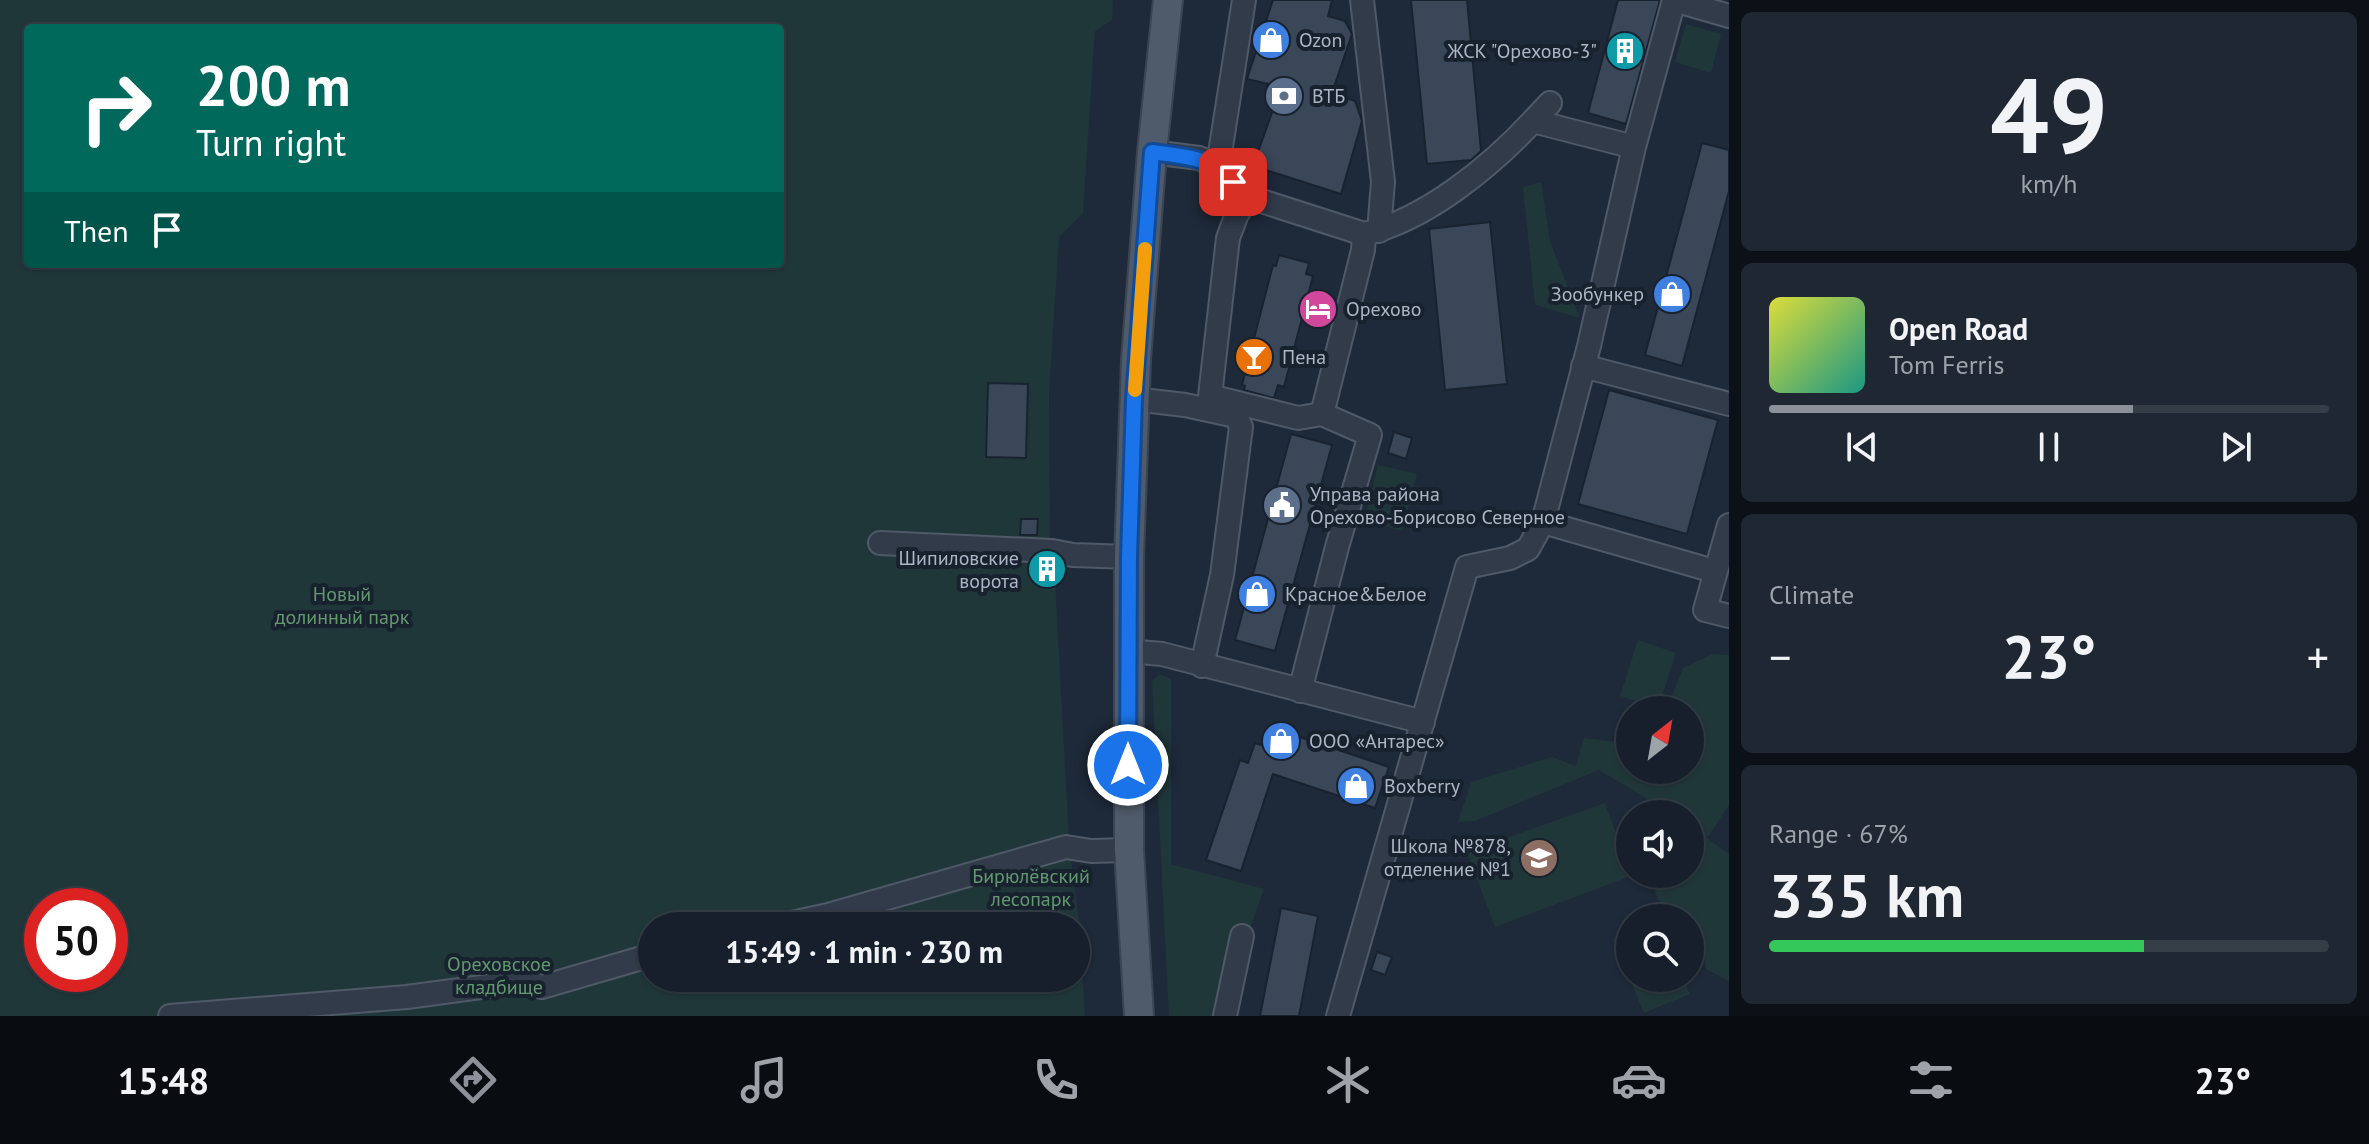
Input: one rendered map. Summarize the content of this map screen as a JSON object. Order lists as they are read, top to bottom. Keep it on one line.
{"parks":["Новый долинный парк","Бирюлёвский лесопарк","Ореховское кладбище"],"places":{"shop":["Ozon","Зообункер","Красное&Белое","ООО «Антарес»","Boxberry"],"building":["ЖСК \"Орехово-3\"","Шипиловские ворота"],"bank":["ВТБ"],"hotel":["Орехово"],"bar":["Пена"],"public building":["Управа района Орехово-Борисово Северное"],"school or university":["Школа №878, отделение №1"]},"north":"top right","page":{"tile":[["49","km/h"],"Climate",["Range · 67%","335 km"]],"turn":["200 m","Turn right"],"then":"Then","song":["Open Road","Tom Ferris"],"heat":["−","23°","+"],"limit":"50","trip":"15:49 · 1 min · 230 m","tabs":["15:48","23°"]}}
